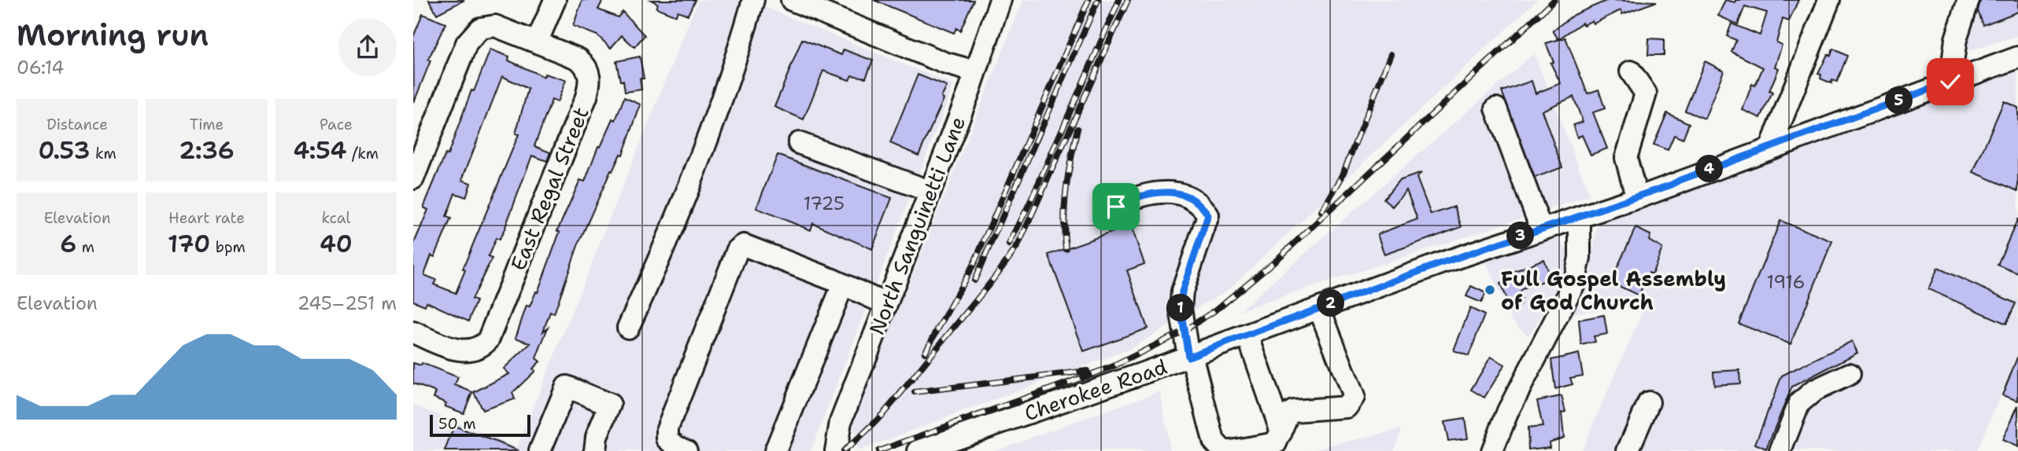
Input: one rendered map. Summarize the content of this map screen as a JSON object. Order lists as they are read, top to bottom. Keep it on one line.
{"streets":{"street":["East Regal Street","North Sanguinetti Lane","Cherokee Road"]},"places":["Full Gospel Assembly of God Church"],"house_numbers":["1725","1916"],"scale_bar":"50 m","page":{"heading":["Morning run","06:14"],"pins":["5","4","3","2","1"],"stats":[["Distance","0.53 km"],["Time","2:36"],["Pace","4:54 /km"],["Elevation","6 m"],["Heart rate","170 bpm"],["kcal","40"]],"chart":["Elevation","245–251 m"],"scale":"50 m"}}
